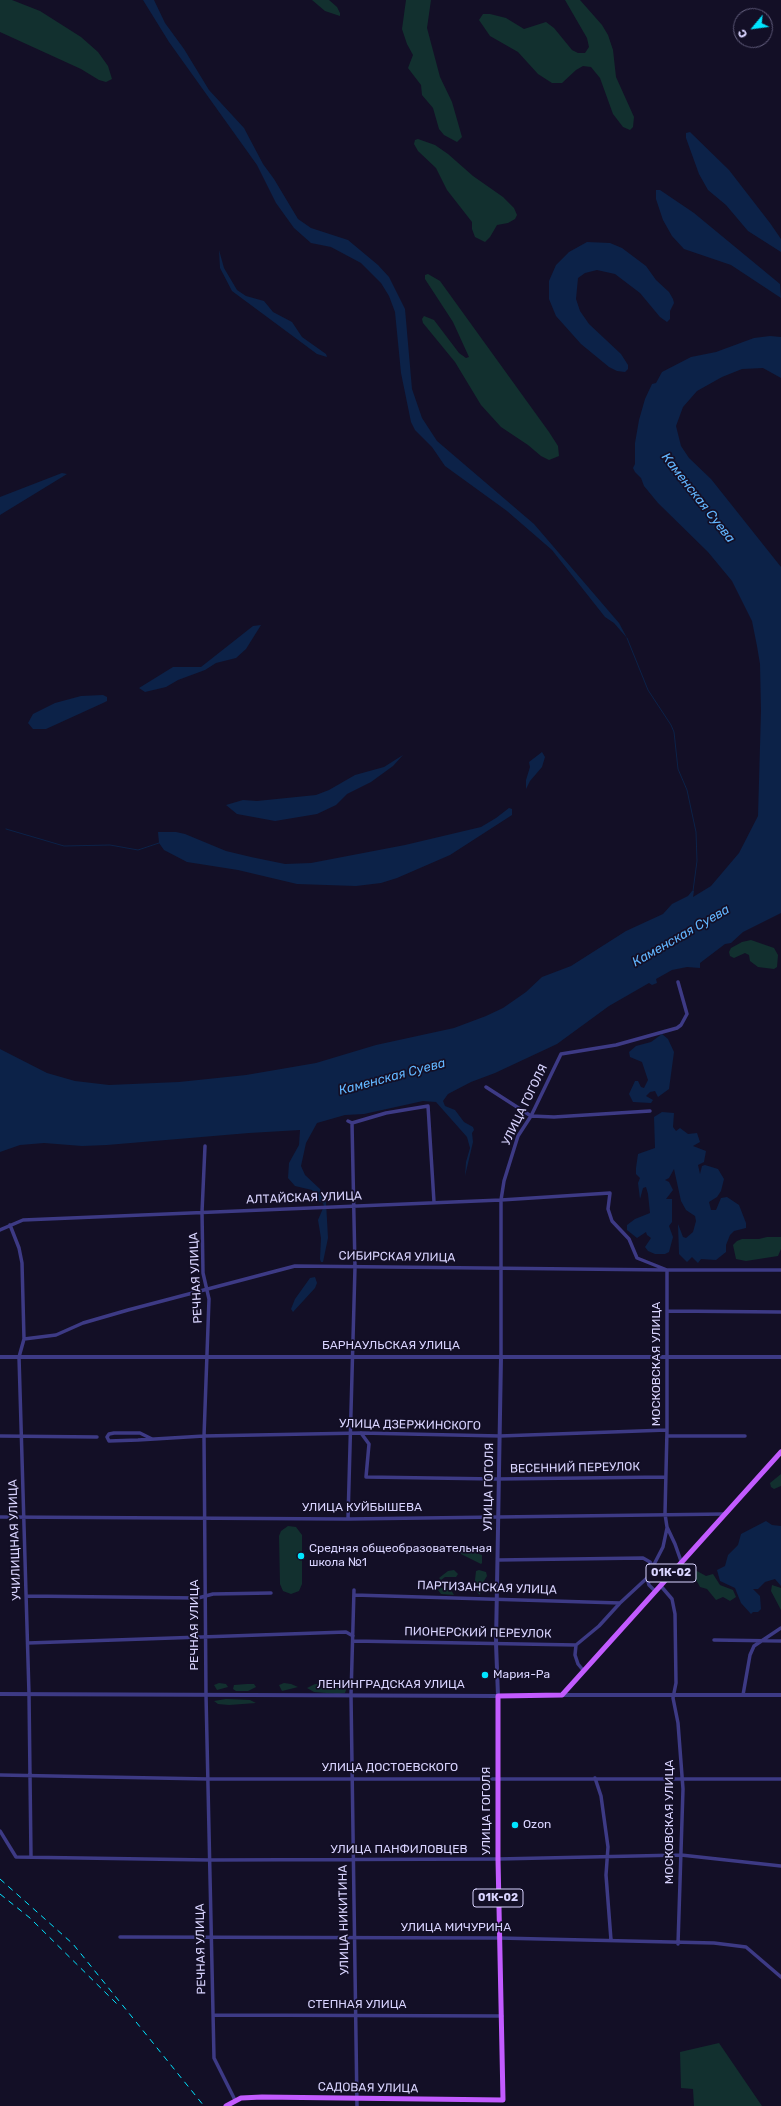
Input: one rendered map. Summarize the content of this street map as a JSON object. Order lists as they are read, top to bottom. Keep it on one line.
{"streets":{"main road":["УЛИЦА ГОГОЛЯ","01К-02","ЛЕНИНГРАДСКАЯ УЛИЦА","САДОВАЯ УЛИЦА"],"street":["АЛТАЙСКАЯ УЛИЦА","СИБИРСКАЯ УЛИЦА","РЕЧНАЯ УЛИЦА","БАРНАУЛЬСКАЯ УЛИЦА","МОСКОВСКАЯ УЛИЦА","УЛИЦА ДЗЕРЖИНСКОГО","ВЕСЕННИЙ ПЕРЕУЛОК","УЛИЦА КУЙБЫШЕВА","УЧИЛИЩНАЯ УЛИЦА","ПАРТИЗАНСКАЯ УЛИЦА","ПИОНЕРСКИЙ ПЕРЕУЛОК","УЛИЦА ДОСТОЕВСКОГО","УЛИЦА ПАНФИЛОВЦЕВ","УЛИЦА НИКИТИНА","УЛИЦА МИЧУРИНА","СТЕПНАЯ УЛИЦА"]},"crossings":[["УЛИЦА ГОГОЛЯ","АЛТАЙСКАЯ УЛИЦА"],["УЛИЦА ГОГОЛЯ","СИБИРСКАЯ УЛИЦА"],["УЛИЦА ГОГОЛЯ","БАРНАУЛЬСКАЯ УЛИЦА"],["УЛИЦА ГОГОЛЯ","УЛИЦА ДЗЕРЖИНСКОГО"],["УЛИЦА ГОГОЛЯ","ВЕСЕННИЙ ПЕРЕУЛОК"],["УЛИЦА ГОГОЛЯ","УЛИЦА КУЙБЫШЕВА"],["УЛИЦА ГОГОЛЯ","ПАРТИЗАНСКАЯ УЛИЦА"],["УЛИЦА ГОГОЛЯ","ПИОНЕРСКИЙ ПЕРЕУЛОК"],["УЛИЦА ГОГОЛЯ","ЛЕНИНГРАДСКАЯ УЛИЦА"],["УЛИЦА ГОГОЛЯ","УЛИЦА ДОСТОЕВСКОГО"],["УЛИЦА ГОГОЛЯ","УЛИЦА ПАНФИЛОВЦЕВ"],["УЛИЦА ГОГОЛЯ","УЛИЦА МИЧУРИНА"],["УЛИЦА ГОГОЛЯ","СТЕПНАЯ УЛИЦА"],["УЛИЦА ГОГОЛЯ","САДОВАЯ УЛИЦА"],["АЛТАЙСКАЯ УЛИЦА","СИБИРСКАЯ УЛИЦА"],["АЛТАЙСКАЯ УЛИЦА","РЕЧНАЯ УЛИЦА"],["АЛТАЙСКАЯ УЛИЦА","МОСКОВСКАЯ УЛИЦА"],["АЛТАЙСКАЯ УЛИЦА","УЧИЛИЩНАЯ УЛИЦА"],["СИБИРСКАЯ УЛИЦА","РЕЧНАЯ УЛИЦА"],["СИБИРСКАЯ УЛИЦА","МОСКОВСКАЯ УЛИЦА"],["СИБИРСКАЯ УЛИЦА","УЧИЛИЩНАЯ УЛИЦА"],["РЕЧНАЯ УЛИЦА","БАРНАУЛЬСКАЯ УЛИЦА"],["РЕЧНАЯ УЛИЦА","УЛИЦА ДЗЕРЖИНСКОГО"],["РЕЧНАЯ УЛИЦА","УЛИЦА КУЙБЫШЕВА"],["РЕЧНАЯ УЛИЦА","01К-02"],["РЕЧНАЯ УЛИЦА","ПИОНЕРСКИЙ ПЕРЕУЛОК"],["РЕЧНАЯ УЛИЦА","ЛЕНИНГРАДСКАЯ УЛИЦА"],["РЕЧНАЯ УЛИЦА","УЛИЦА ДОСТОЕВСКОГО"],["РЕЧНАЯ УЛИЦА","УЛИЦА ПАНФИЛОВЦЕВ"],["РЕЧНАЯ УЛИЦА","УЛИЦА МИЧУРИНА"],["РЕЧНАЯ УЛИЦА","СТЕПНАЯ УЛИЦА"],["РЕЧНАЯ УЛИЦА","САДОВАЯ УЛИЦА"],["БАРНАУЛЬСКАЯ УЛИЦА","МОСКОВСКАЯ УЛИЦА"],["БАРНАУЛЬСКАЯ УЛИЦА","УЧИЛИЩНАЯ УЛИЦА"],["МОСКОВСКАЯ УЛИЦА","УЛИЦА ДЗЕРЖИНСКОГО"],["МОСКОВСКАЯ УЛИЦА","ВЕСЕННИЙ ПЕРЕУЛОК"],["МОСКОВСКАЯ УЛИЦА","УЛИЦА КУЙБЫШЕВА"],["МОСКОВСКАЯ УЛИЦА","01К-02"],["МОСКОВСКАЯ УЛИЦА","ЛЕНИНГРАДСКАЯ УЛИЦА"],["МОСКОВСКАЯ УЛИЦА","УЛИЦА ДОСТОЕВСКОГО"],["МОСКОВСКАЯ УЛИЦА","УЛИЦА ПАНФИЛОВЦЕВ"],["МОСКОВСКАЯ УЛИЦА","УЛИЦА МИЧУРИНА"],["УЛИЦА ДЗЕРЖИНСКОГО","ВЕСЕННИЙ ПЕРЕУЛОК"],["УЛИЦА КУЙБЫШЕВА","УЧИЛИЩНАЯ УЛИЦА"],["УЛИЦА КУЙБЫШЕВА","01К-02"],["УЧИЛИЩНАЯ УЛИЦА","ПИОНЕРСКИЙ ПЕРЕУЛОК"],["УЧИЛИЩНАЯ УЛИЦА","ЛЕНИНГРАДСКАЯ УЛИЦА"],["УЧИЛИЩНАЯ УЛИЦА","УЛИЦА ДОСТОЕВСКОГО"],["УЧИЛИЩНАЯ УЛИЦА","УЛИЦА ПАНФИЛОВЦЕВ"],["01К-02","ЛЕНИНГРАДСКАЯ УЛИЦА"],["01К-02","САДОВАЯ УЛИЦА"],["ПАРТИЗАНСКАЯ УЛИЦА","УЛИЦА НИКИТИНА"],["ПИОНЕРСКИЙ ПЕРЕУЛОК","УЛИЦА НИКИТИНА"],["ЛЕНИНГРАДСКАЯ УЛИЦА","УЛИЦА НИКИТИНА"],["УЛИЦА ДОСТОЕВСКОГО","УЛИЦА НИКИТИНА"],["УЛИЦА ПАНФИЛОВЦЕВ","УЛИЦА НИКИТИНА"],["УЛИЦА НИКИТИНА","УЛИЦА МИЧУРИНА"],["УЛИЦА НИКИТИНА","СТЕПНАЯ УЛИЦА"],["УЛИЦА НИКИТИНА","САДОВАЯ УЛИЦА"]],"water":["Каменская Суева"],"places":["Средняя общеобразовательная школа №1","Мария-Ра","Ozon"],"north":"bottom left"}
